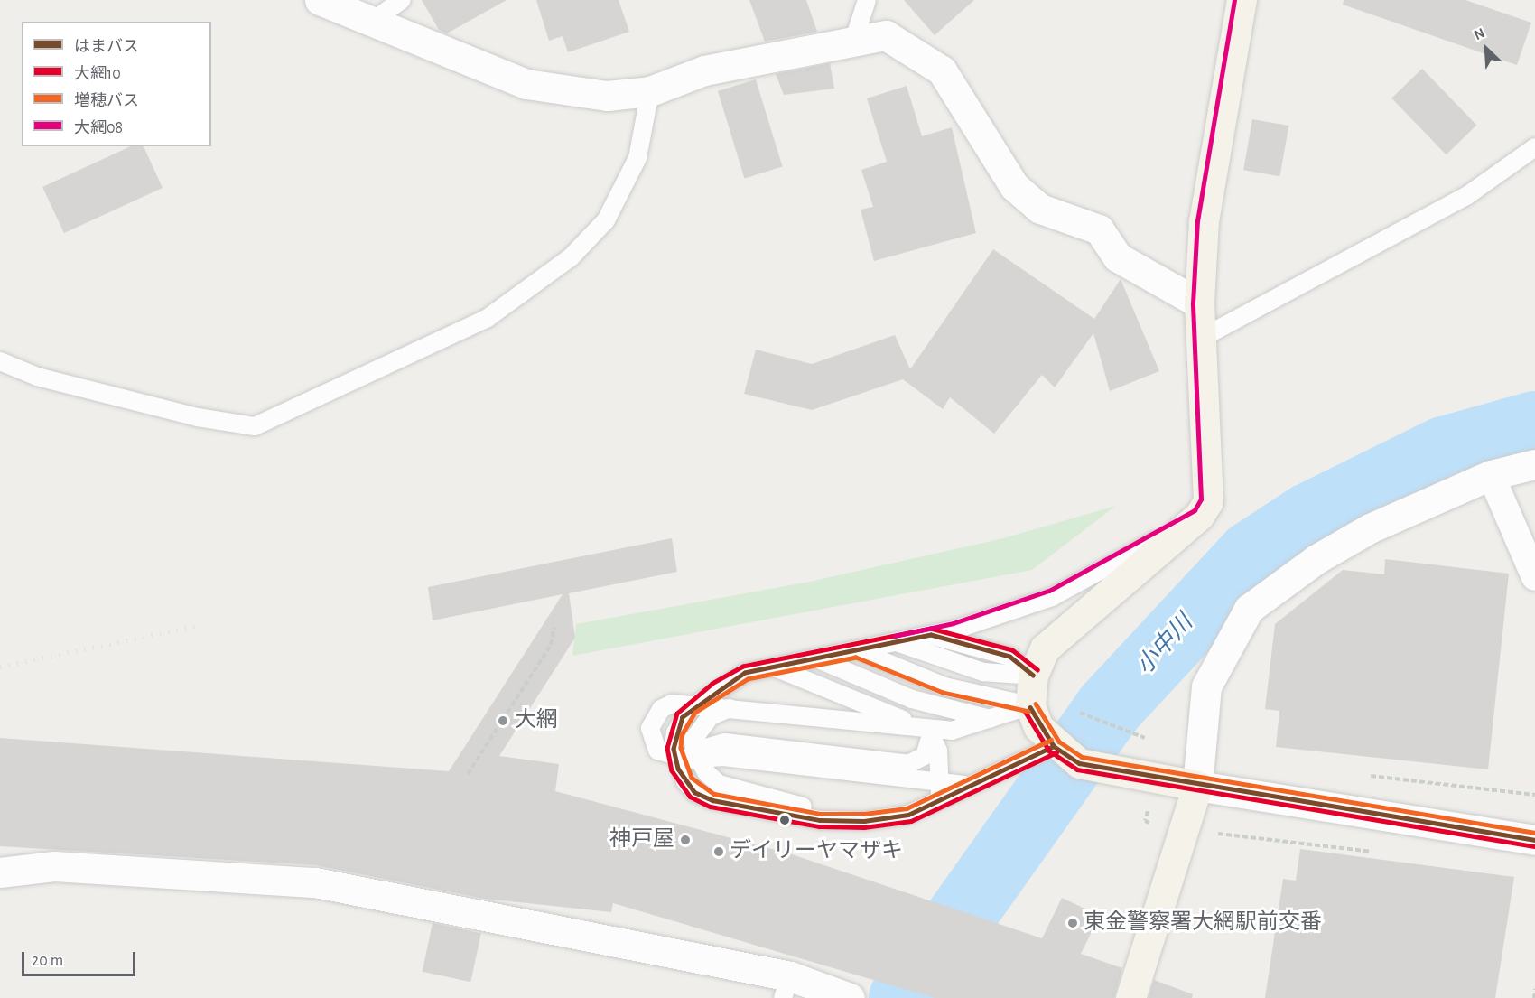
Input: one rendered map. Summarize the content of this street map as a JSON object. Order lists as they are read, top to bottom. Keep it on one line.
{"water":["小中川"],"places":["大網","神戸屋","デイリーヤマザキ","東金警察署大網駅前交番"],"lines":["transit line 大網08","transit line 大網10","transit line はまバス","transit line 増穂バス"],"legend":["はまバス","大網10","増穂バス","大網08"],"scale_bar":"20 m","north":"top left"}
